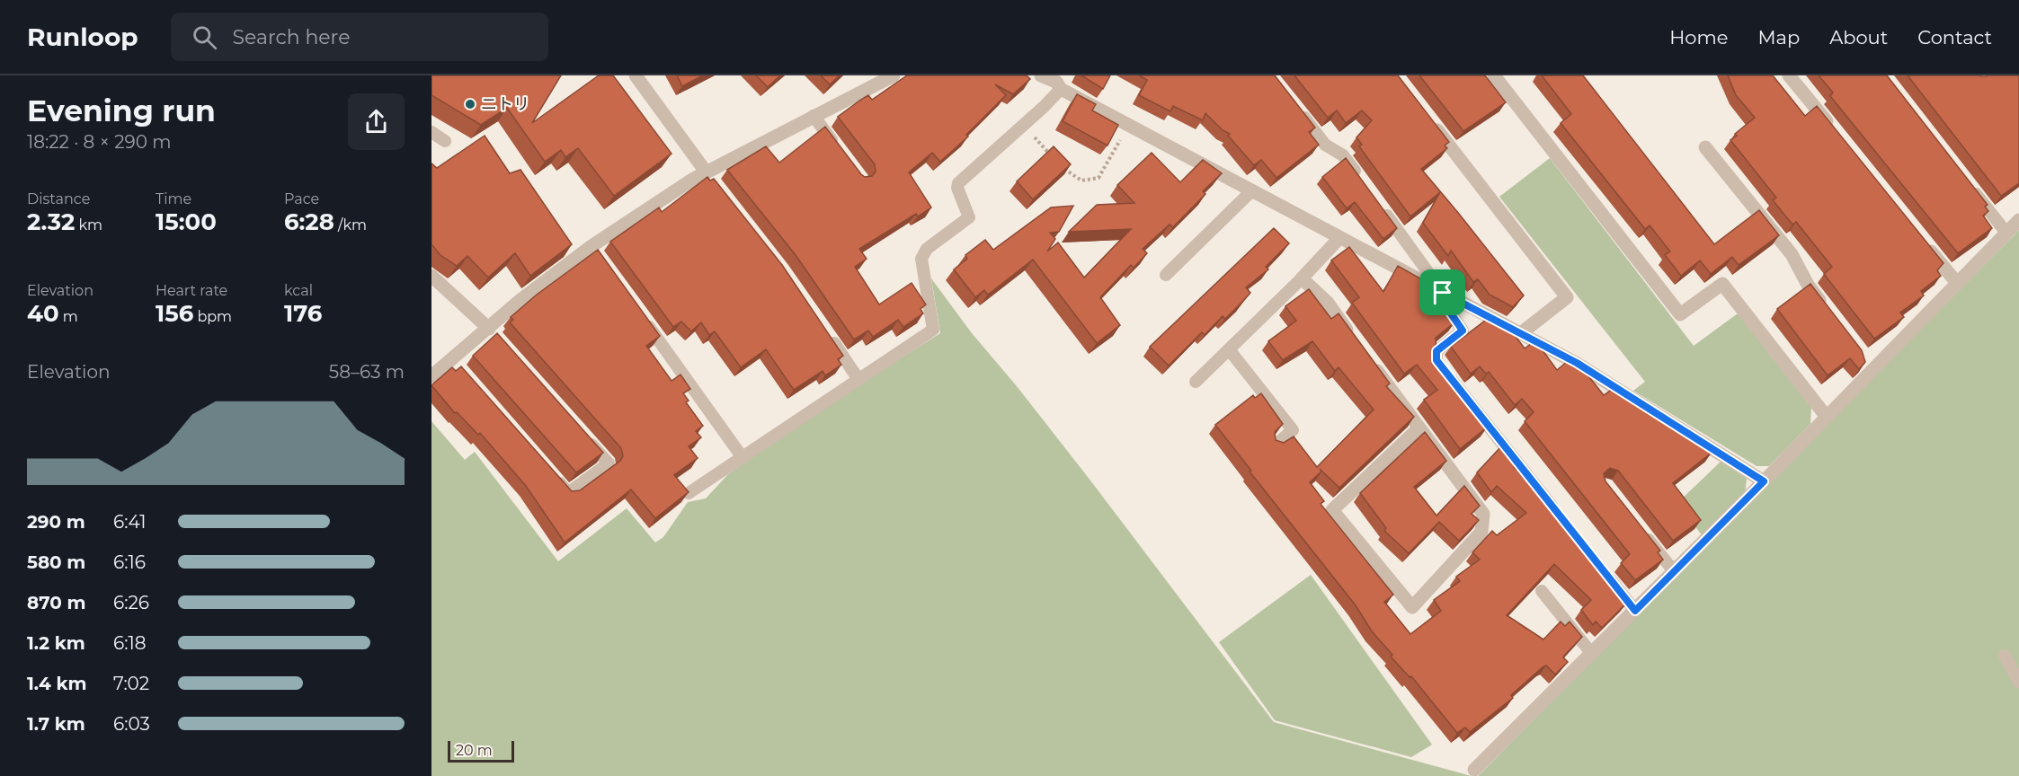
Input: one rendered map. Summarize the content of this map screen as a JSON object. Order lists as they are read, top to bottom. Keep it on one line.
{"places":["ニトリ"],"scale_bar":"20 m","page":{"header":"Runloop","search":"Search here","nav":["Home","Map","About","Contact"],"heading":["Evening run","18:22 · 8 × 290 m"],"stats":[["Distance","2.32 km"],["Time","15:00"],["Pace","6:28 /km"],["Elevation","40 m"],["Heart rate","156 bpm"],["kcal","176"]],"chart":["Elevation","58–63 m"],"list":[{"name":"290 m","note":"6:41"},{"name":"580 m","note":"6:16"},{"name":"870 m","note":"6:26"},{"name":"1.2 km","note":"6:18"},{"name":"1.4 km","note":"7:02"},{"name":"1.7 km","note":"6:03"}],"scale":"20 m"}}
